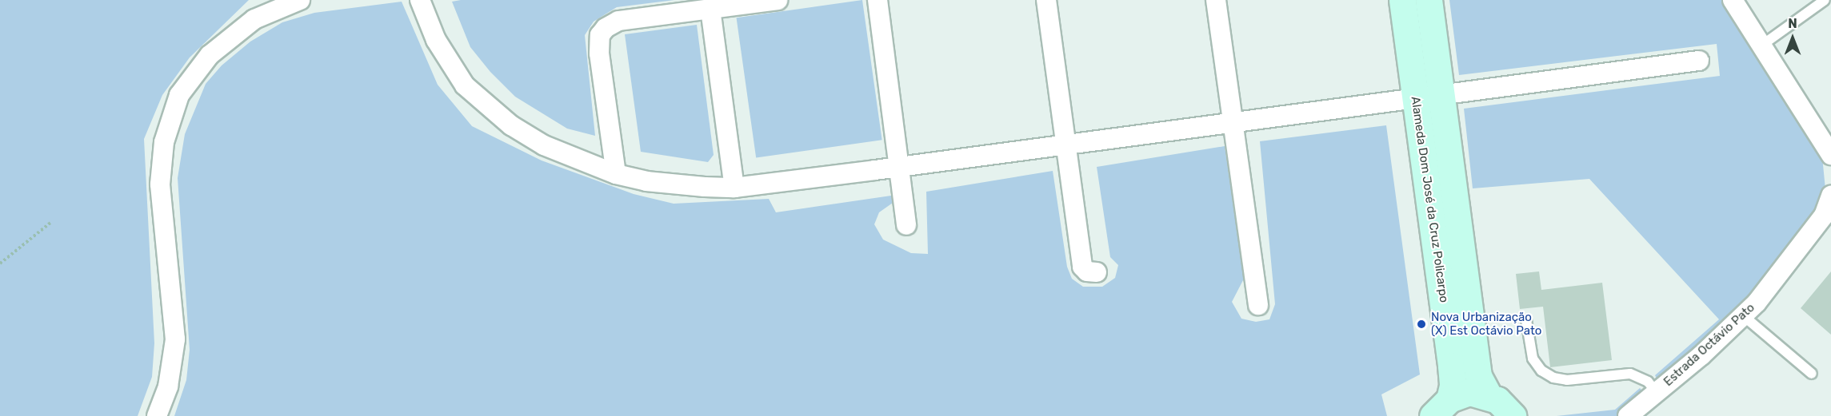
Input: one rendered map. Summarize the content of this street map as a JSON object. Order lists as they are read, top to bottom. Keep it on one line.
{"streets":{"street":["Alameda Dom José da Cruz Policarpo","Estrada Octávio Pato"]},"places":["Nova Urbanização (X) Est Octávio Pato"],"north":"top"}
